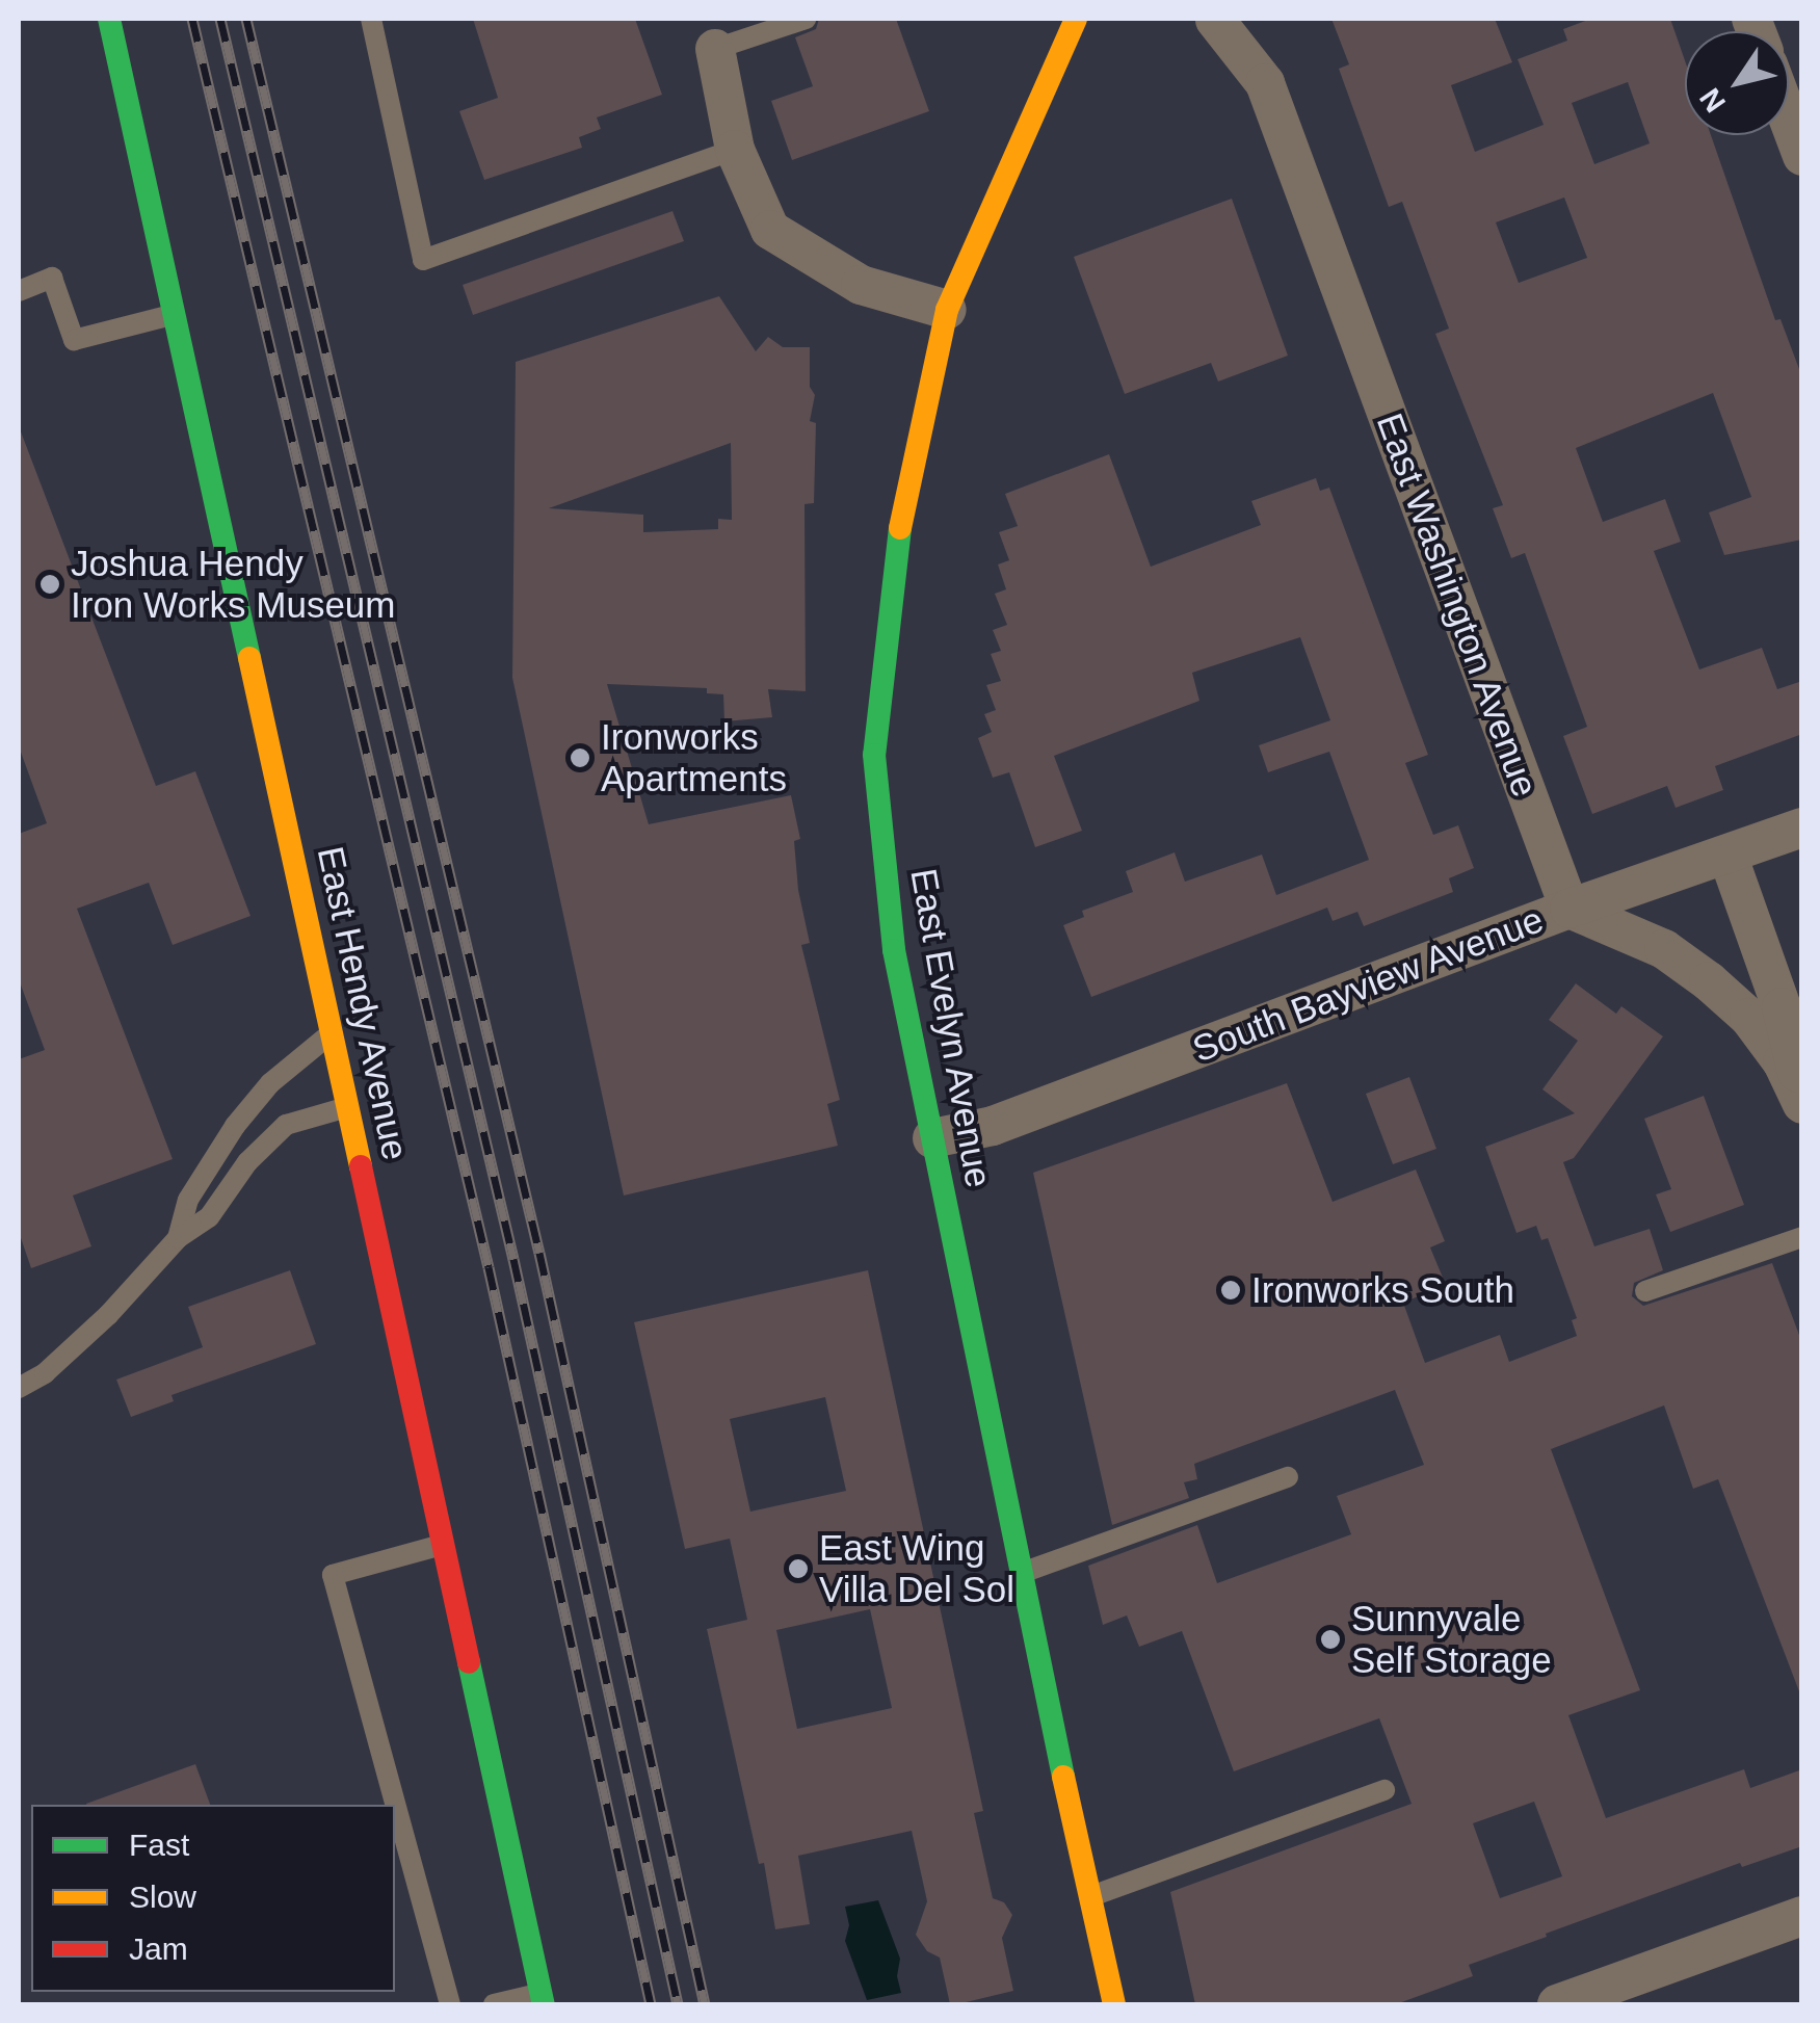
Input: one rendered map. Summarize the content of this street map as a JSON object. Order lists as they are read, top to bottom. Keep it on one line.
{"streets":{"main road":["East Hendy Avenue","East Evelyn Avenue"],"street":["East Washington Avenue","South Bayview Avenue"]},"crossings":[["East Washington Avenue","South Bayview Avenue"],["South Bayview Avenue","East Evelyn Avenue"]],"places":["Joshua Hendy Iron Works Museum","Ironworks Apartments","Ironworks South","East Wing Villa Del Sol","Sunnyvale Self Storage"],"legend":["Fast","Slow","Jam"],"north":"bottom left"}
